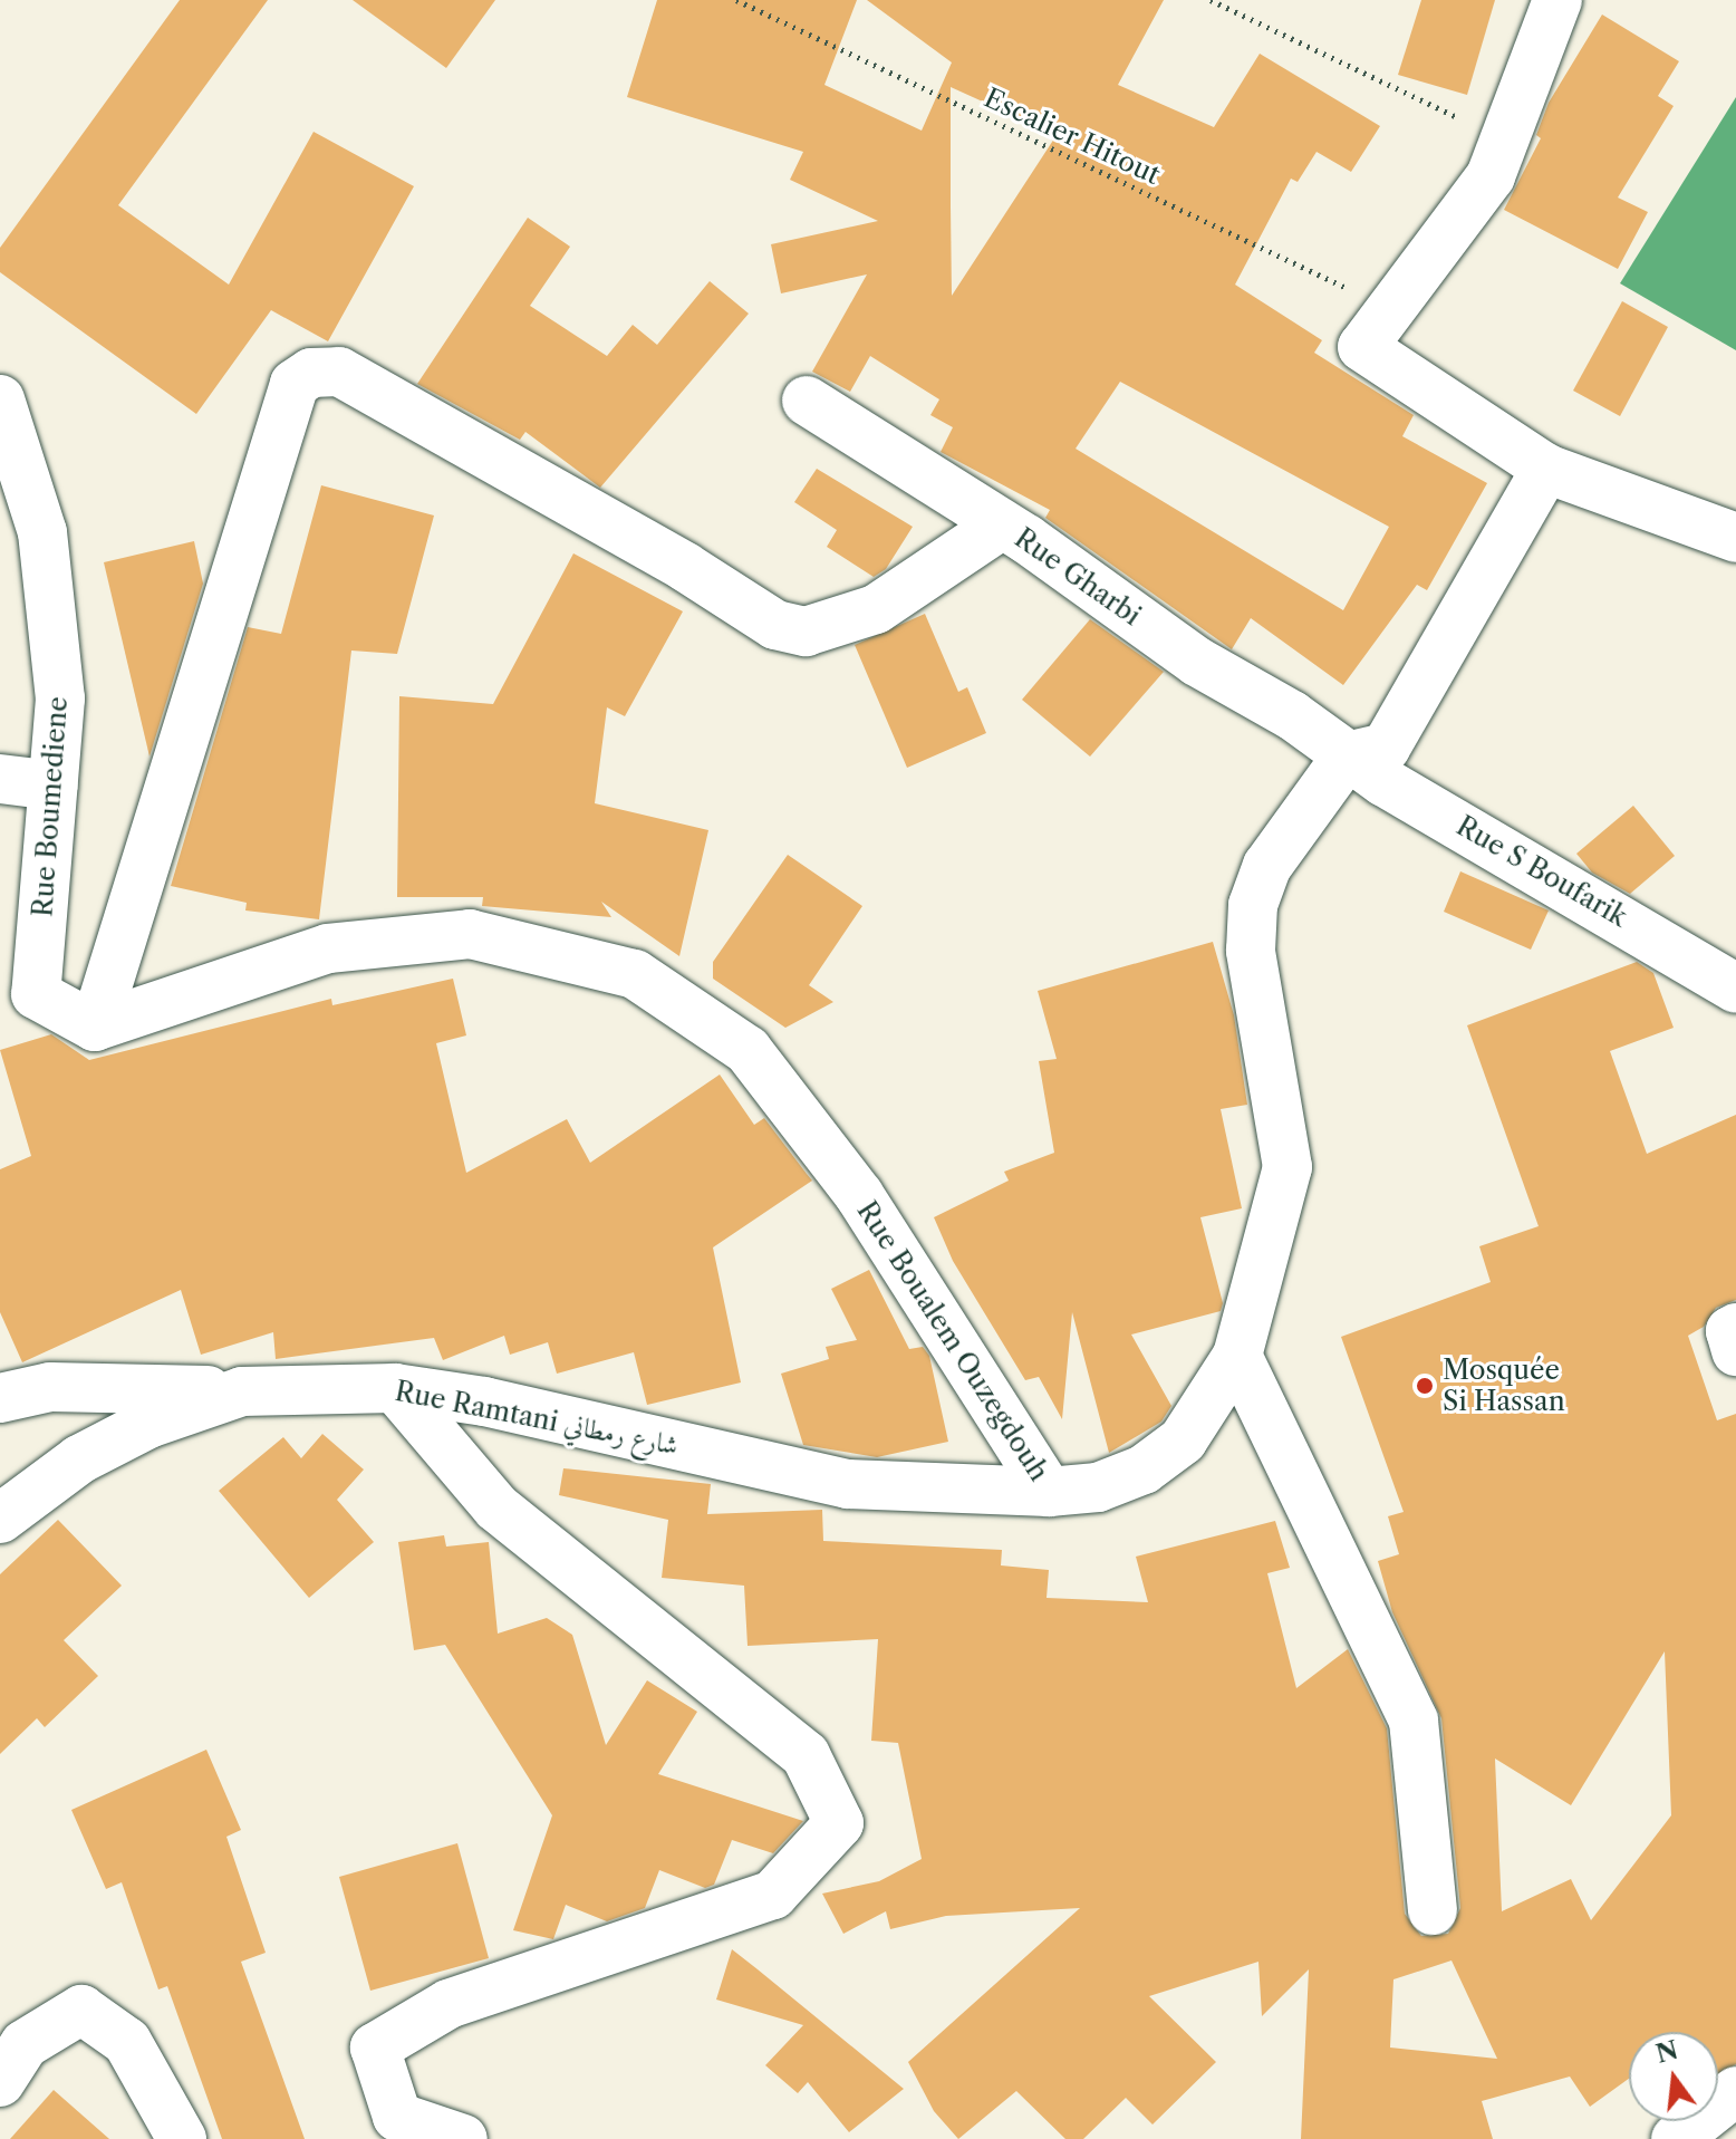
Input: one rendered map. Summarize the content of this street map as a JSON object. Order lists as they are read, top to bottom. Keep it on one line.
{"streets":{"street":["Rue Gharbi","Rue Boumediene","Rue S Boufarik","Rue Boualem Ouzegdouh","Rue Ramtani شارع رمطاني"],"path":["Escalier Hitout"]},"crossings":[["Rue Gharbi","Rue S Boufarik"],["Rue Gharbi","Rue Boualem Ouzegdouh"],["Rue Boumediene","Rue Boualem Ouzegdouh"],["Rue S Boufarik","Rue Boualem Ouzegdouh"],["Rue Boualem Ouzegdouh","Rue Ramtani شارع رمطاني"]],"places":["Mosquée Si Hassan"],"north":"top"}
